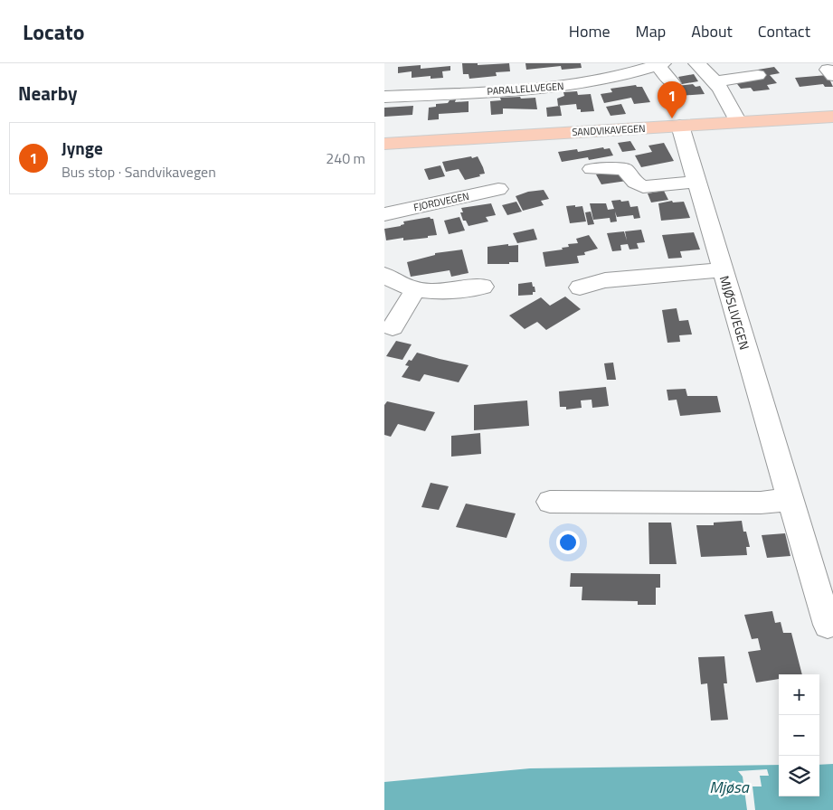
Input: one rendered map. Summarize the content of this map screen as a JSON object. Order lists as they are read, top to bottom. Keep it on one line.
{"streets":{"main road":["SANDVIKAVEGEN"],"street":["PARALLELLVEGEN","FJORDVEGEN","MJØSLIVEGEN"]},"crossings":[["SANDVIKAVEGEN","MJØSLIVEGEN"]],"water":["Mjøsa"],"page":{"header":"Locato","nav":["Home","Map","About","Contact"],"heading":"Nearby","pins":"1","list":[{"mark":"1","name":"Jynge","note":"Bus stop · Sandvikavegen","value":"240 m"}],"map_buttons":["+","−"]}}
